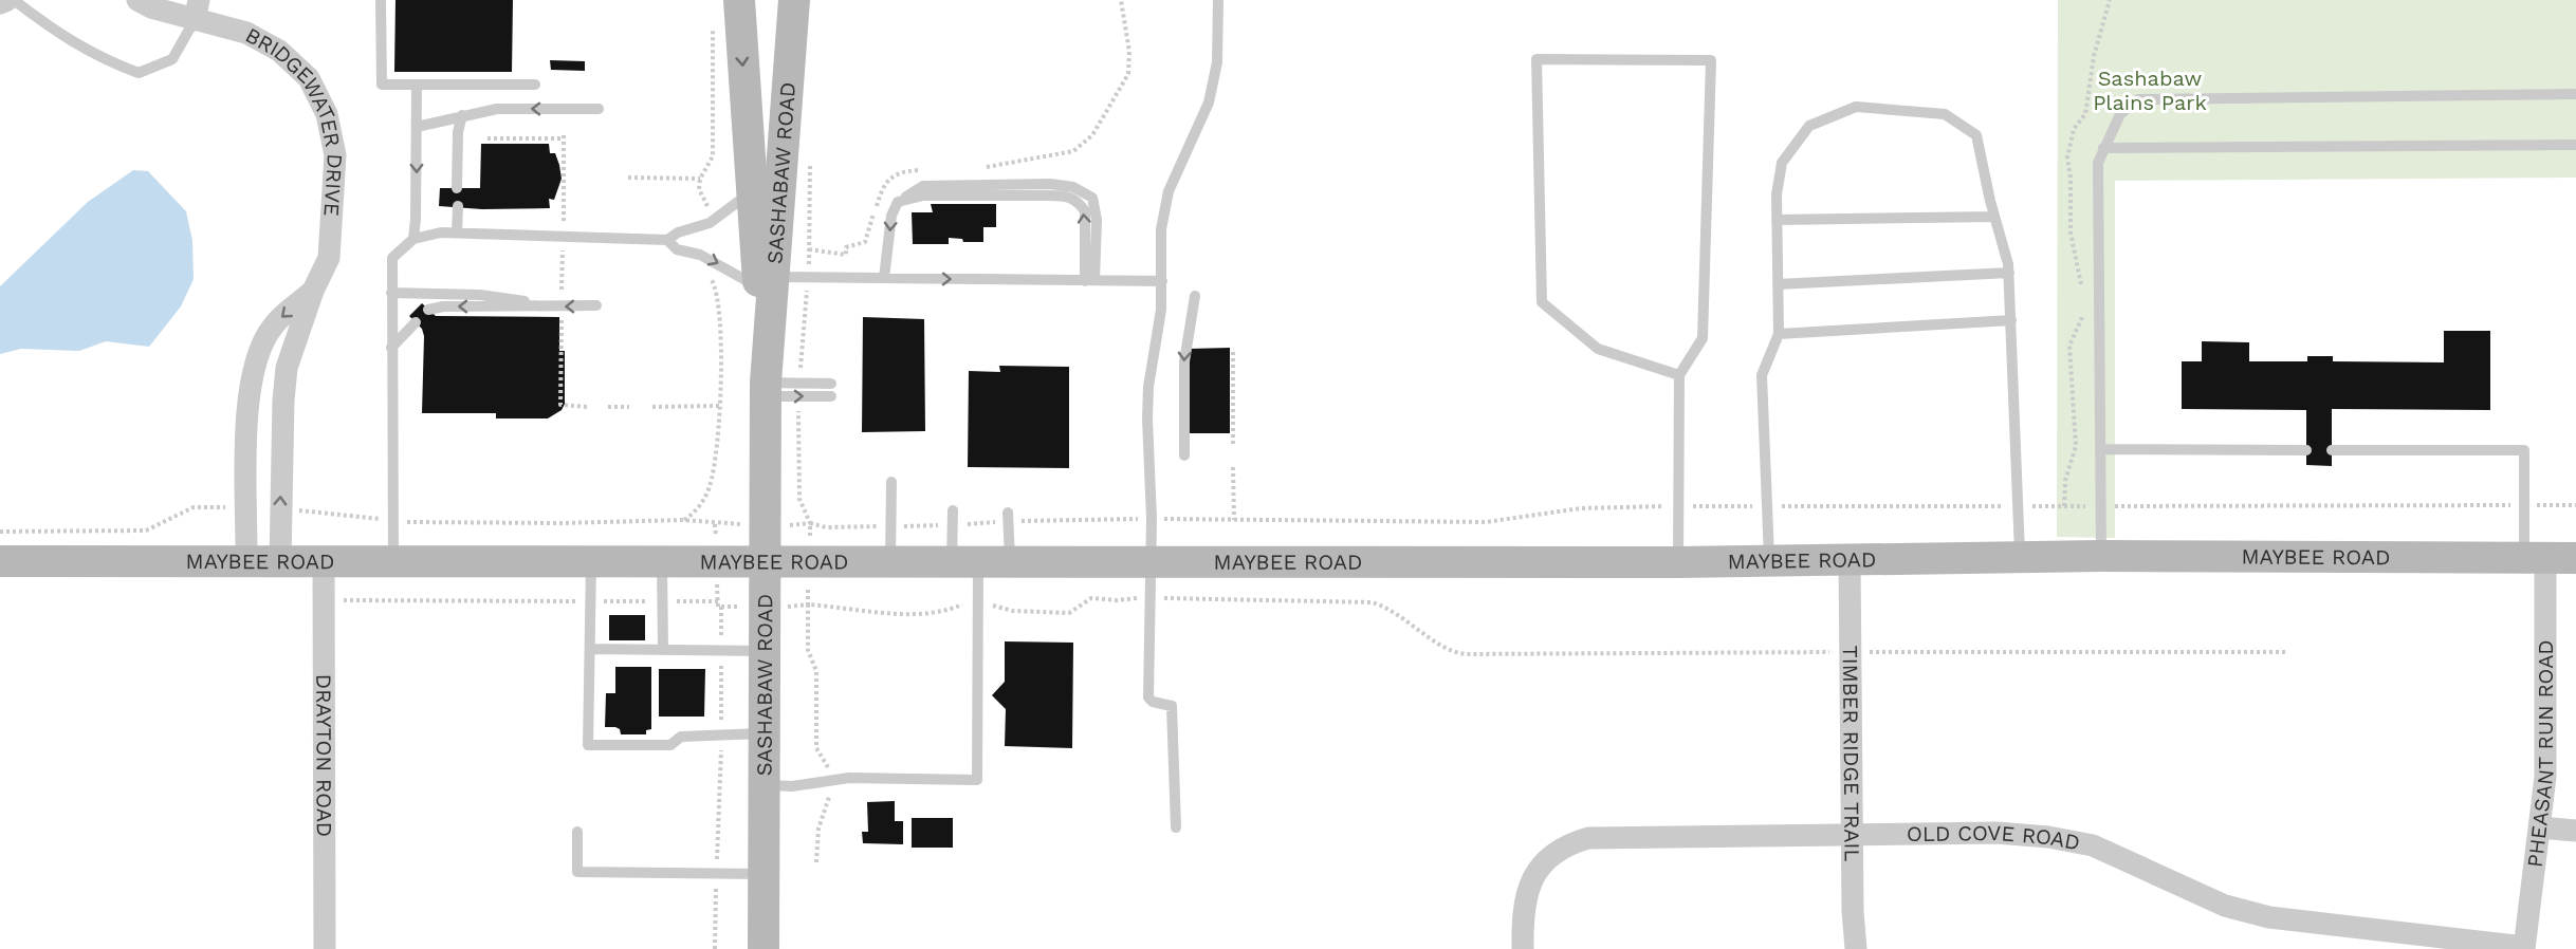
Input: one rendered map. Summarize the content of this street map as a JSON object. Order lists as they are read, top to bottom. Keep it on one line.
{"streets":{"main road":["SASHABAW ROAD","MAYBEE ROAD"],"street":["BRIDGEWATER DRIVE","TIMBER RIDGE TRAIL","PHEASANT RUN ROAD","DRAYTON ROAD","OLD COVE ROAD"]},"crossings":[["BRIDGEWATER DRIVE","MAYBEE ROAD"],["SASHABAW ROAD","MAYBEE ROAD"],["MAYBEE ROAD","TIMBER RIDGE TRAIL"],["MAYBEE ROAD","PHEASANT RUN ROAD"],["MAYBEE ROAD","DRAYTON ROAD"],["TIMBER RIDGE TRAIL","OLD COVE ROAD"],["PHEASANT RUN ROAD","OLD COVE ROAD"]],"parks":["Sashabaw Plains Park"]}
